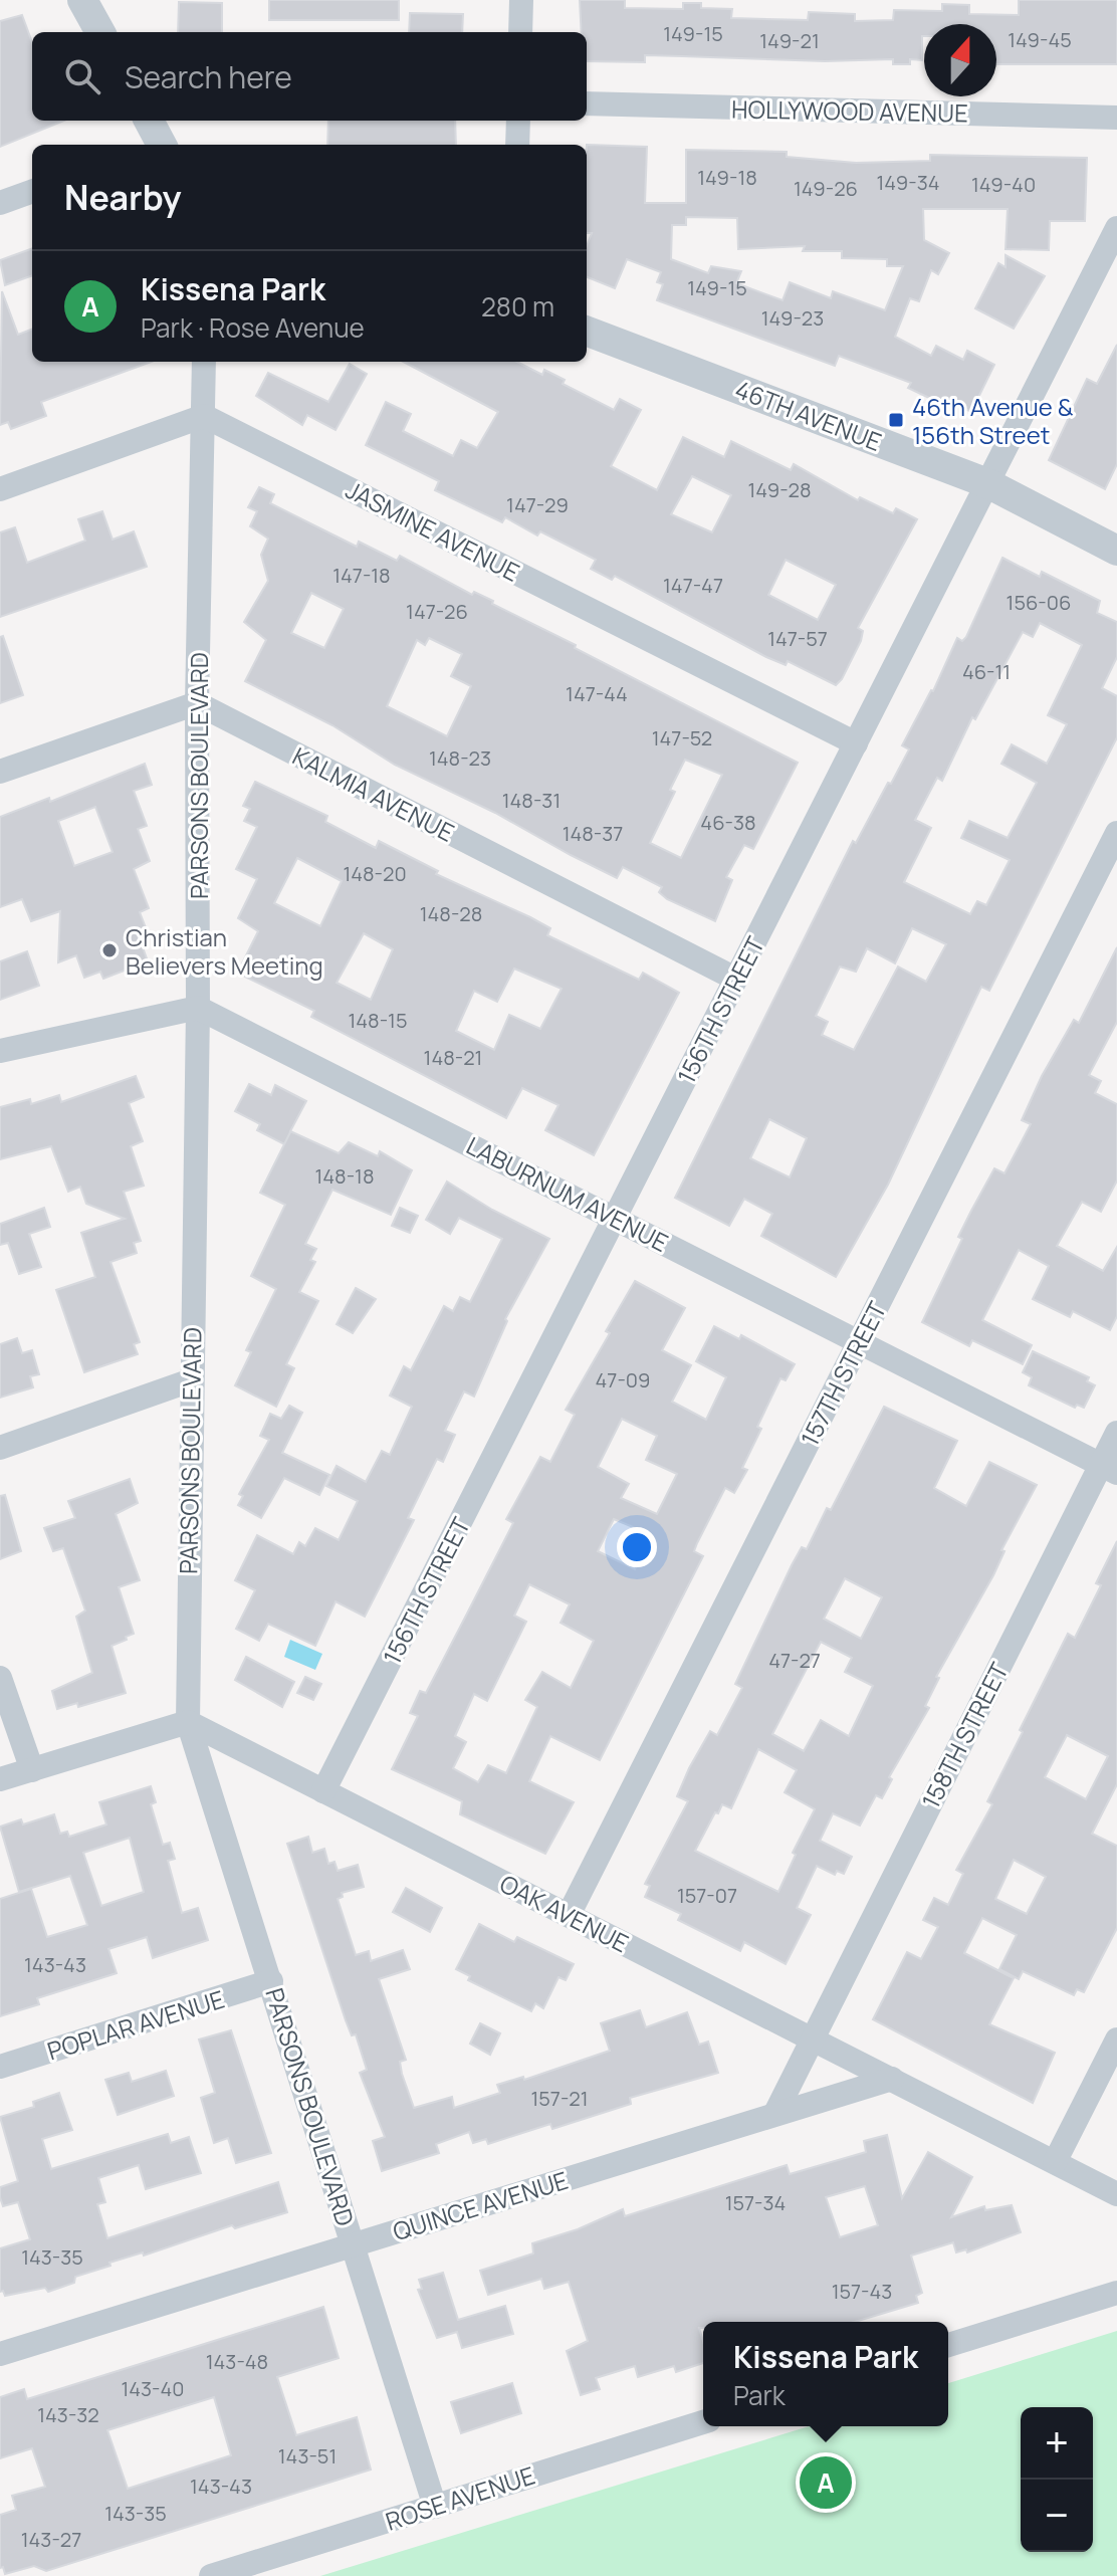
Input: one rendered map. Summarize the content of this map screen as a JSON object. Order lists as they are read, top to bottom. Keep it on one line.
{"streets":{"street":["HOLLYWOOD AVENUE","46TH AVENUE","JASMINE AVENUE","PARSONS BOULEVARD","KALMIA AVENUE","156TH STREET","LABURNUM AVENUE","157TH STREET","158TH STREET","OAK AVENUE","POPLAR AVENUE","QUINCE AVENUE","ROSE AVENUE"]},"crossings":[["46TH AVENUE","156TH STREET"],["JASMINE AVENUE","PARSONS BOULEVARD"],["JASMINE AVENUE","156TH STREET"],["PARSONS BOULEVARD","KALMIA AVENUE"],["PARSONS BOULEVARD","LABURNUM AVENUE"],["PARSONS BOULEVARD","OAK AVENUE"],["PARSONS BOULEVARD","POPLAR AVENUE"],["PARSONS BOULEVARD","QUINCE AVENUE"],["PARSONS BOULEVARD","ROSE AVENUE"],["KALMIA AVENUE","156TH STREET"],["156TH STREET","LABURNUM AVENUE"],["156TH STREET","OAK AVENUE"],["LABURNUM AVENUE","157TH STREET"],["LABURNUM AVENUE","158TH STREET"],["157TH STREET","OAK AVENUE"],["158TH STREET","OAK AVENUE"],["OAK AVENUE","QUINCE AVENUE"]],"places":{"transit":["46th Avenue & 156th Street"],"other":["Christian Believers Meeting"]},"house_numbers":["149-15","149-45","149-21","149-18","149-34","149-40","149-26","149-15","149-23","149-28","147-29","147-18","147-47","156-06","147-26","147-57","46-11","147-44","147-52","148-23","148-31","46-38","148-37","148-20","148-28","148-15","148-21","148-18","47-09","47-27","157-07","143-43","157-21","157-34","143-35","157-43","143-48","143-40","143-32","143-51","143-43","143-35","143-27"],"north":"top","page":{"search":"Search here","heading":"Nearby","list":[{"mark":"A","name":"Kissena Park","note":"Park · Rose Avenue","value":"280 m"}],"popup":["Kissena Park","Park"],"map_buttons":["+","−"],"pins":"A"}}
